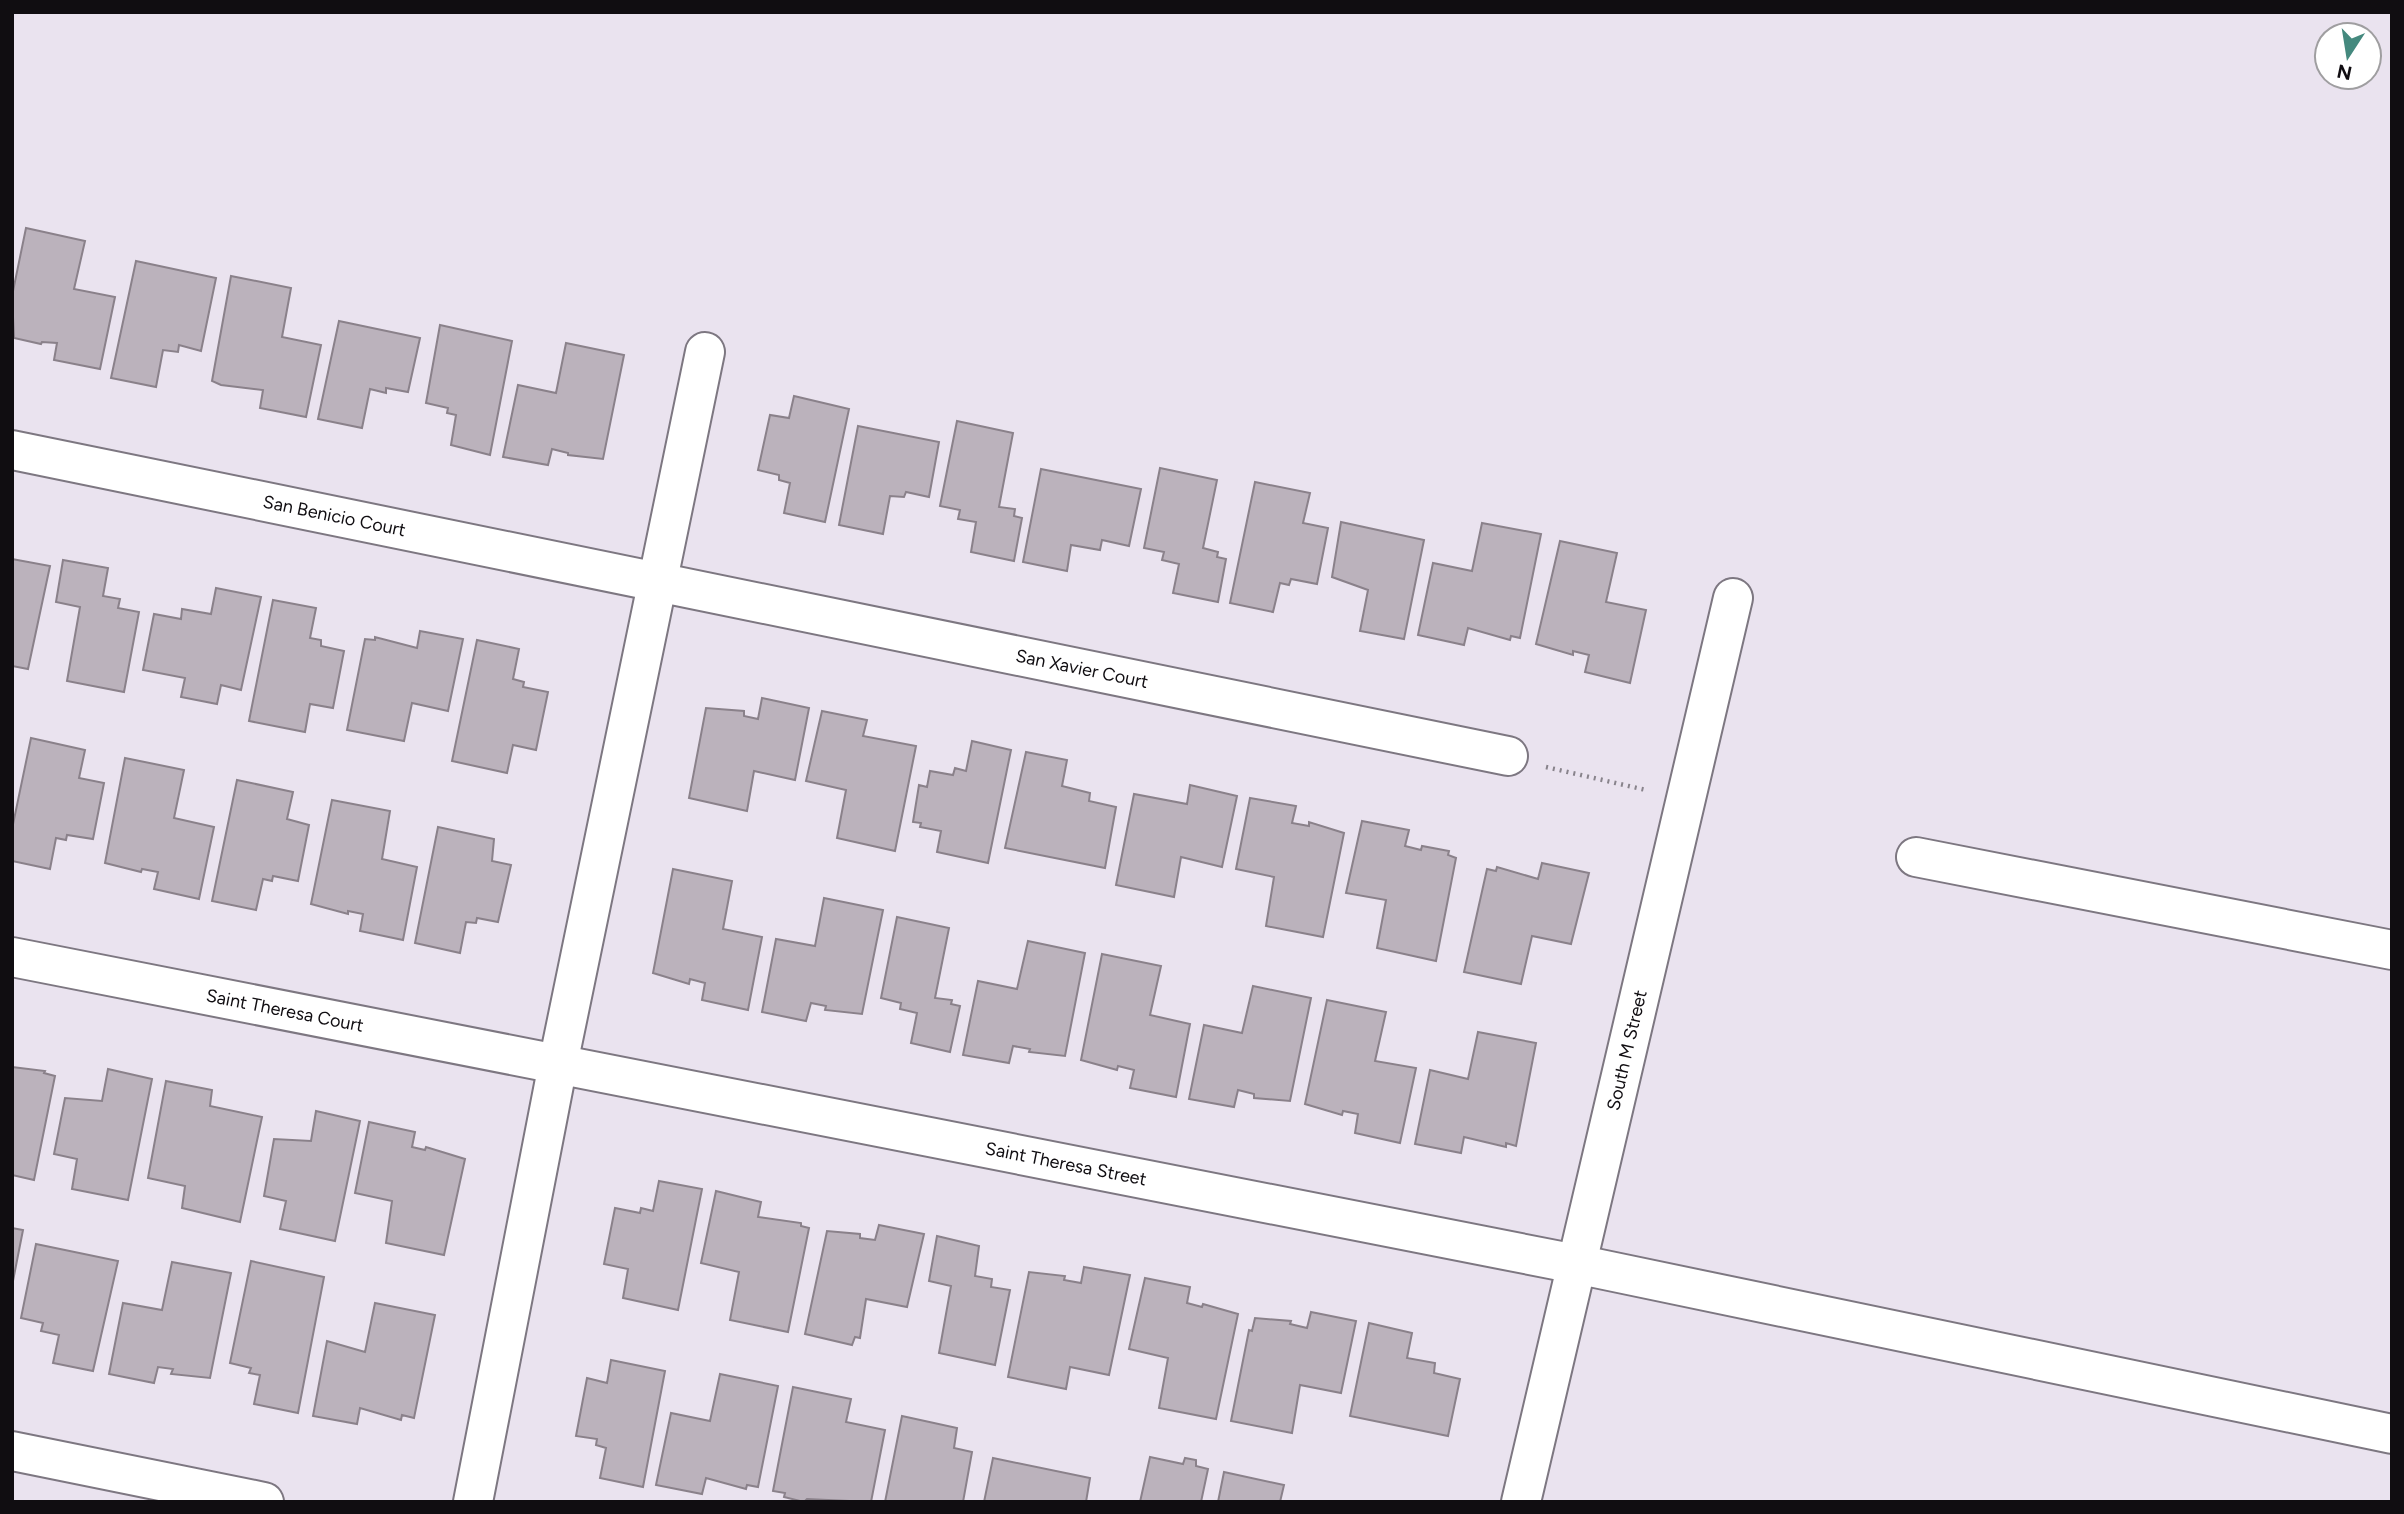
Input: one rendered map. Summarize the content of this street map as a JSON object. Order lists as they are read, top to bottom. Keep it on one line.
{"streets":{"street":["San Benicio Court","San Xavier Court","Saint Theresa Court","South M Street","Saint Theresa Street"]},"crossings":[["San Benicio Court","San Xavier Court"],["Saint Theresa Court","Saint Theresa Street"],["South M Street","Saint Theresa Street"]],"north":"bottom"}
